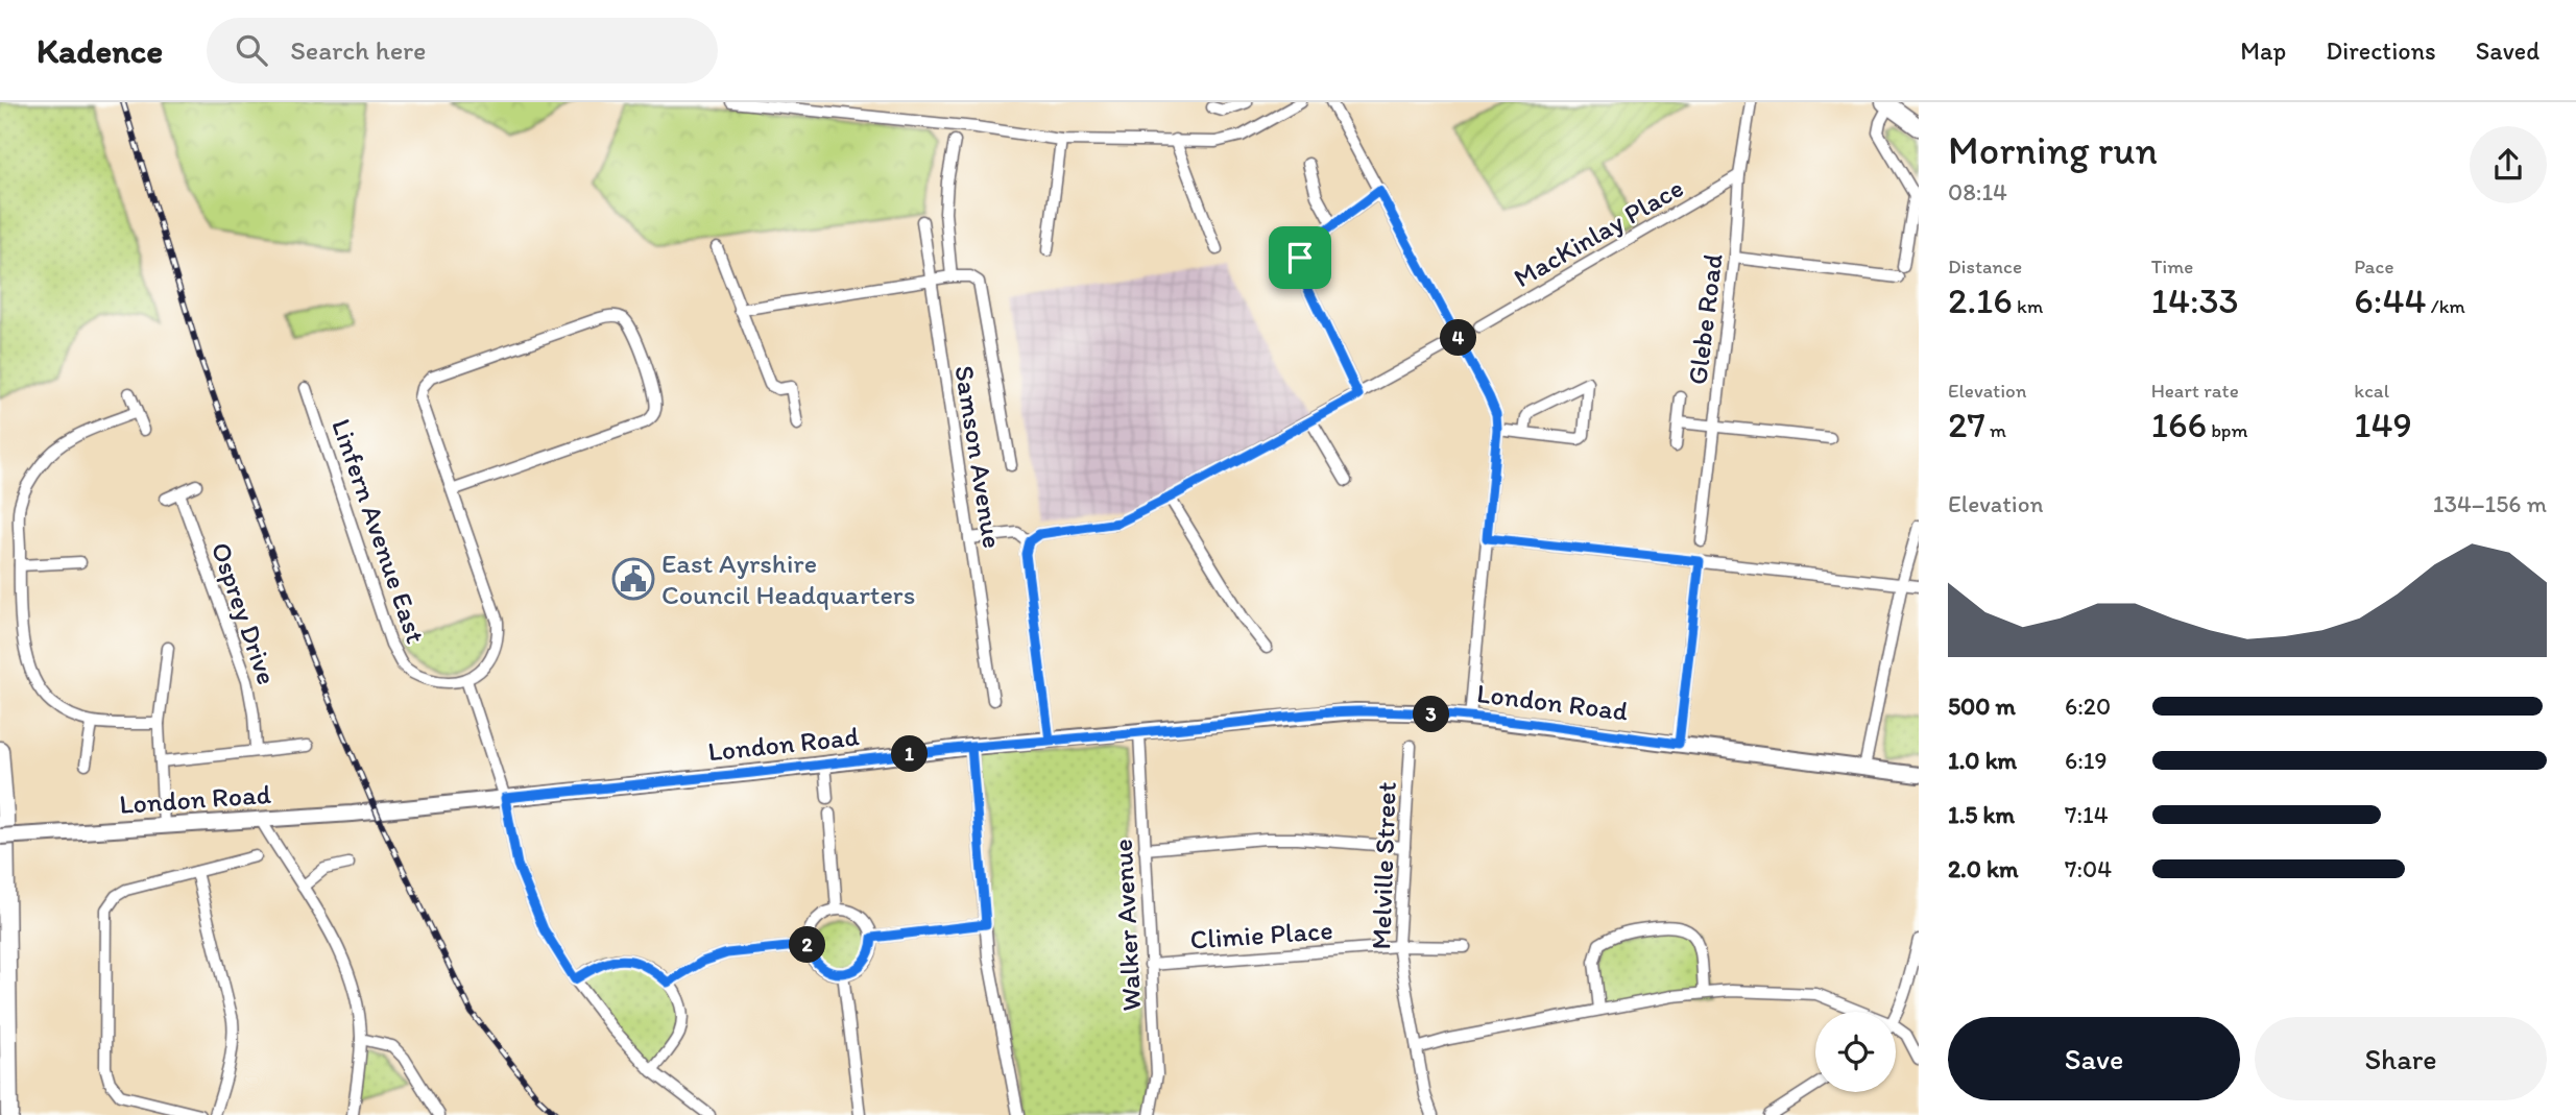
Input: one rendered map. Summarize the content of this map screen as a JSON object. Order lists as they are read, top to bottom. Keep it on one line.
{"streets":{"main road":["London Road"],"street":["MacKinlay Place","Glebe Road","Samson Avenue","Linfern Avenue East","Osprey Drive","Melville Street","Walker Avenue","Climie Place"]},"crossings":[["MacKinlay Place","Glebe Road"],["Samson Avenue","London Road"],["London Road","Walker Avenue"],["Melville Street","Climie Place"],["Walker Avenue","Climie Place"]],"places":{"public building":["East Ayrshire Council Headquarters"]},"page":{"header":"Kadence","search":"Search here","nav":["Map","Directions","Saved"],"heading":["Morning run","08:14"],"stats":[["Distance","2.16 km"],["Time","14:33"],["Pace","6:44 /km"],["Elevation","27 m"],["Heart rate","166 bpm"],["kcal","149"]],"pins":["4","3","1","2"],"chart":["Elevation","134–156 m"],"list":[{"name":"500 m","note":"6:20"},{"name":"1.0 km","note":"6:19"},{"name":"1.5 km","note":"7:14"},{"name":"2.0 km","note":"7:04"}],"buttons":["Save","Share"]}}
